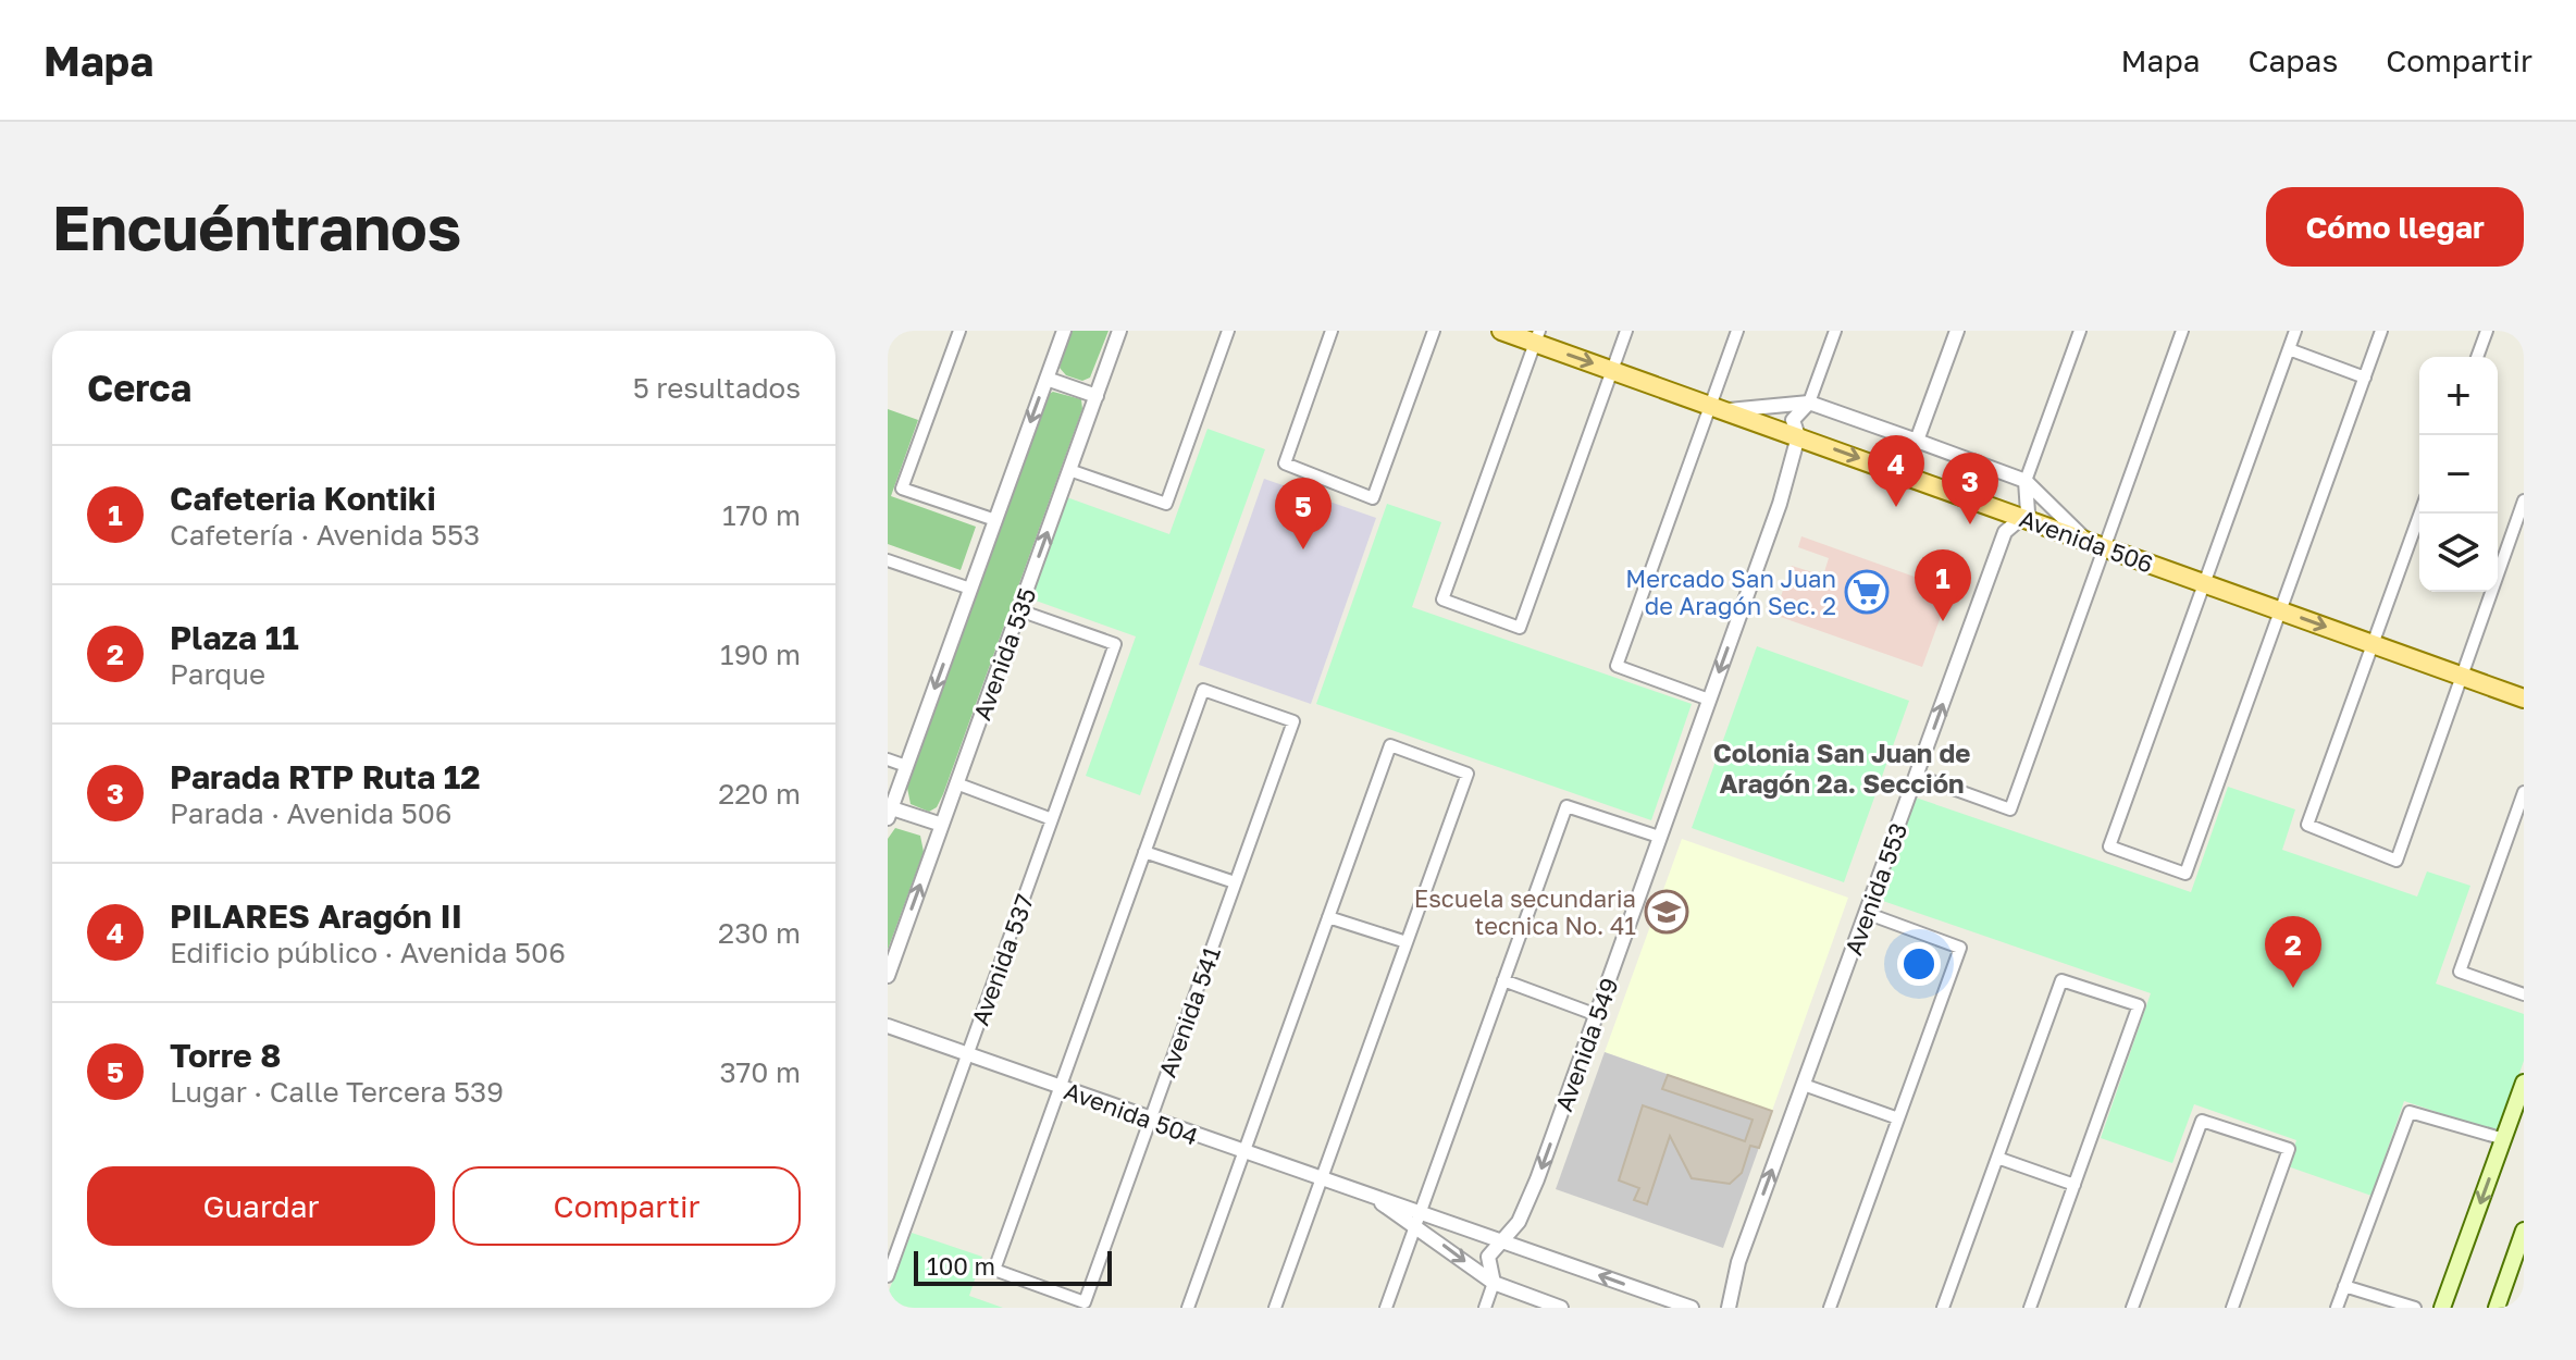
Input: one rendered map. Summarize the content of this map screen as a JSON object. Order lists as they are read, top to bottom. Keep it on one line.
{"streets":{"main road":["Avenida 506"],"street":["Avenida 535","Avenida 553","Avenida 537","Avenida 541","Avenida 549","Avenida 504"]},"crossings":[["Avenida 506","Avenida 553"],["Avenida 506","Avenida 549"],["Avenida 535","Avenida 537"],["Avenida 537","Avenida 504"],["Avenida 541","Avenida 504"],["Avenida 549","Avenida 504"]],"one_way":["Avenida 506"],"districts":["Colonia San Juan de Aragón 2a. Sección"],"places":{"supermarket":["Mercado San Juan de Aragón Sec. 2"],"school or university":["Escuela secundaria tecnica No. 41"]},"scale_bar":"100 m","page":{"header":"Mapa","nav":["Mapa","Capas","Compartir"],"buttons":["Cómo llegar",["Guardar","Compartir"]],"title":"Encuéntranos","heading":["Cerca","5 resultados"],"map_buttons":["+","−"],"pins":["4","3","5","1","2"],"list":[{"mark":"1","name":"Cafeteria Kontiki","note":"Cafetería · Avenida 553","value":"170 m"},{"mark":"2","name":"Plaza 11","note":"Parque","value":"190 m"},{"mark":"3","name":"Parada RTP Ruta 12","note":"Parada · Avenida 506","value":"220 m"},{"mark":"4","name":"PILARES Aragón II","note":"Edificio público · Avenida 506","value":"230 m"},{"mark":"5","name":"Torre 8","note":"Lugar · Calle Tercera 539","value":"370 m"}],"scale":"100 m"}}
